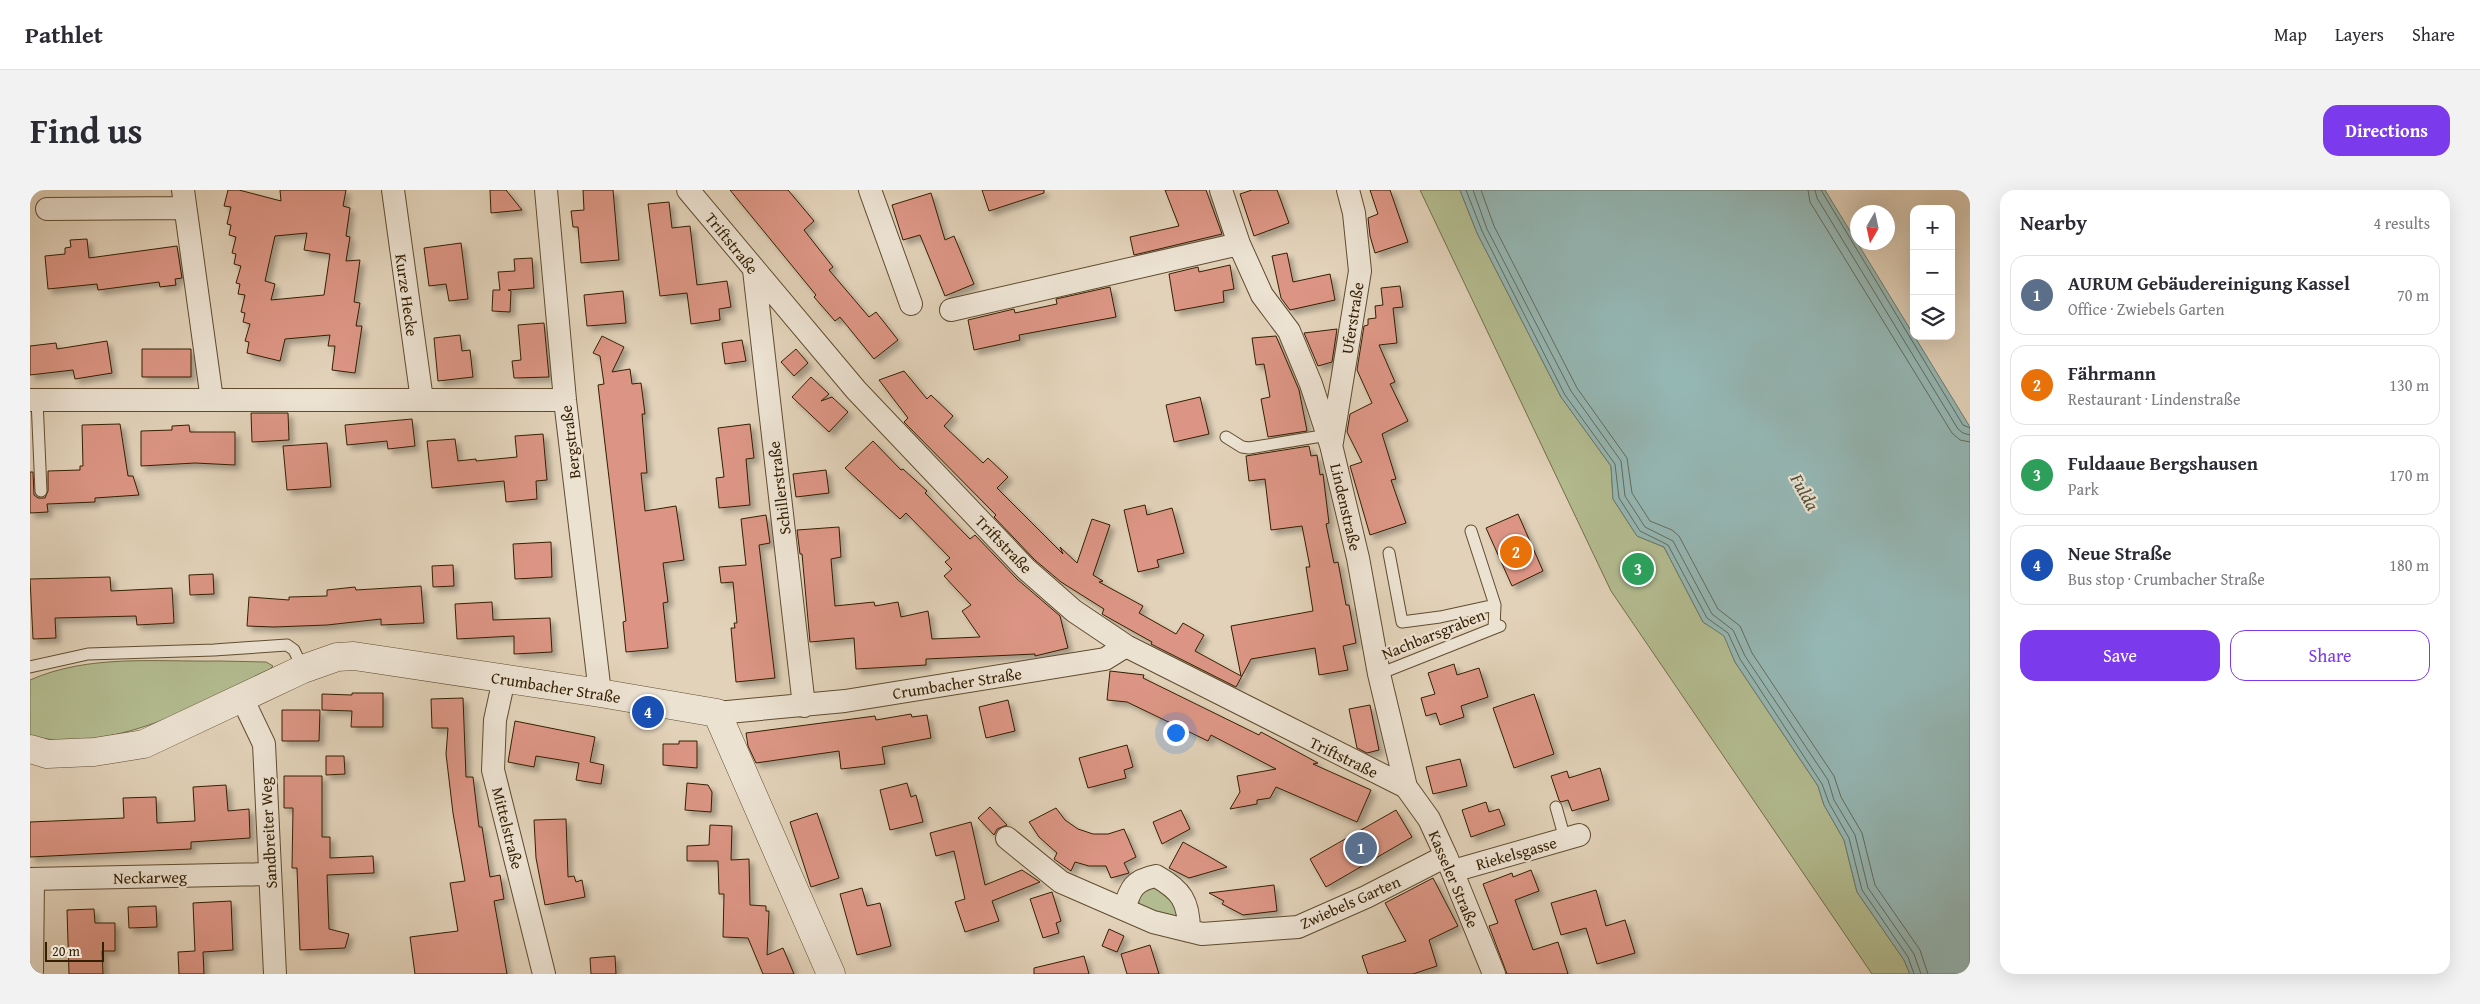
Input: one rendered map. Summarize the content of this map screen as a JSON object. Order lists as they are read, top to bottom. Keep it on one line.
{"streets":{"street":["Triftstraße","Kurze Hecke","Uferstraße","Bergstraße","Schillerstraße","Lindenstraße","Crumbacher Straße","Mittelstraße","Sandbreiter Weg","Riekelsgasse","Neckarweg","Kasseler Straße","Zwiebels Garten"],"lane":["Nachbarsgraben"]},"crossings":[["Triftstraße","Schillerstraße"],["Triftstraße","Lindenstraße"],["Triftstraße","Crumbacher Straße"],["Triftstraße","Kasseler Straße"],["Uferstraße","Lindenstraße"],["Bergstraße","Crumbacher Straße"],["Schillerstraße","Crumbacher Straße"],["Lindenstraße","Nachbarsgraben"],["Lindenstraße","Kasseler Straße"],["Crumbacher Straße","Mittelstraße"],["Crumbacher Straße","Sandbreiter Weg"],["Sandbreiter Weg","Neckarweg"],["Riekelsgasse","Kasseler Straße"],["Riekelsgasse","Zwiebels Garten"],["Kasseler Straße","Zwiebels Garten"]],"water":["Fulda"],"scale_bar":"20 m","north":"bottom","page":{"header":"Pathlet","nav":["Map","Layers","Share"],"title":"Find us","buttons":["Directions",["Save","Share"]],"heading":["Nearby","4 results"],"map_buttons":["+","−"],"list":[{"mark":"1","name":"AURUM Gebäudereinigung Kassel","note":"Office · Zwiebels Garten","value":"70 m"},{"mark":"2","name":"Fährmann","note":"Restaurant · Lindenstraße","value":"130 m"},{"mark":"3","name":"Fuldaaue Bergshausen","note":"Park","value":"170 m"},{"mark":"4","name":"Neue Straße","note":"Bus stop · Crumbacher Straße","value":"180 m"}],"pins":["2","3","4","1"],"scale":"20 m"}}
